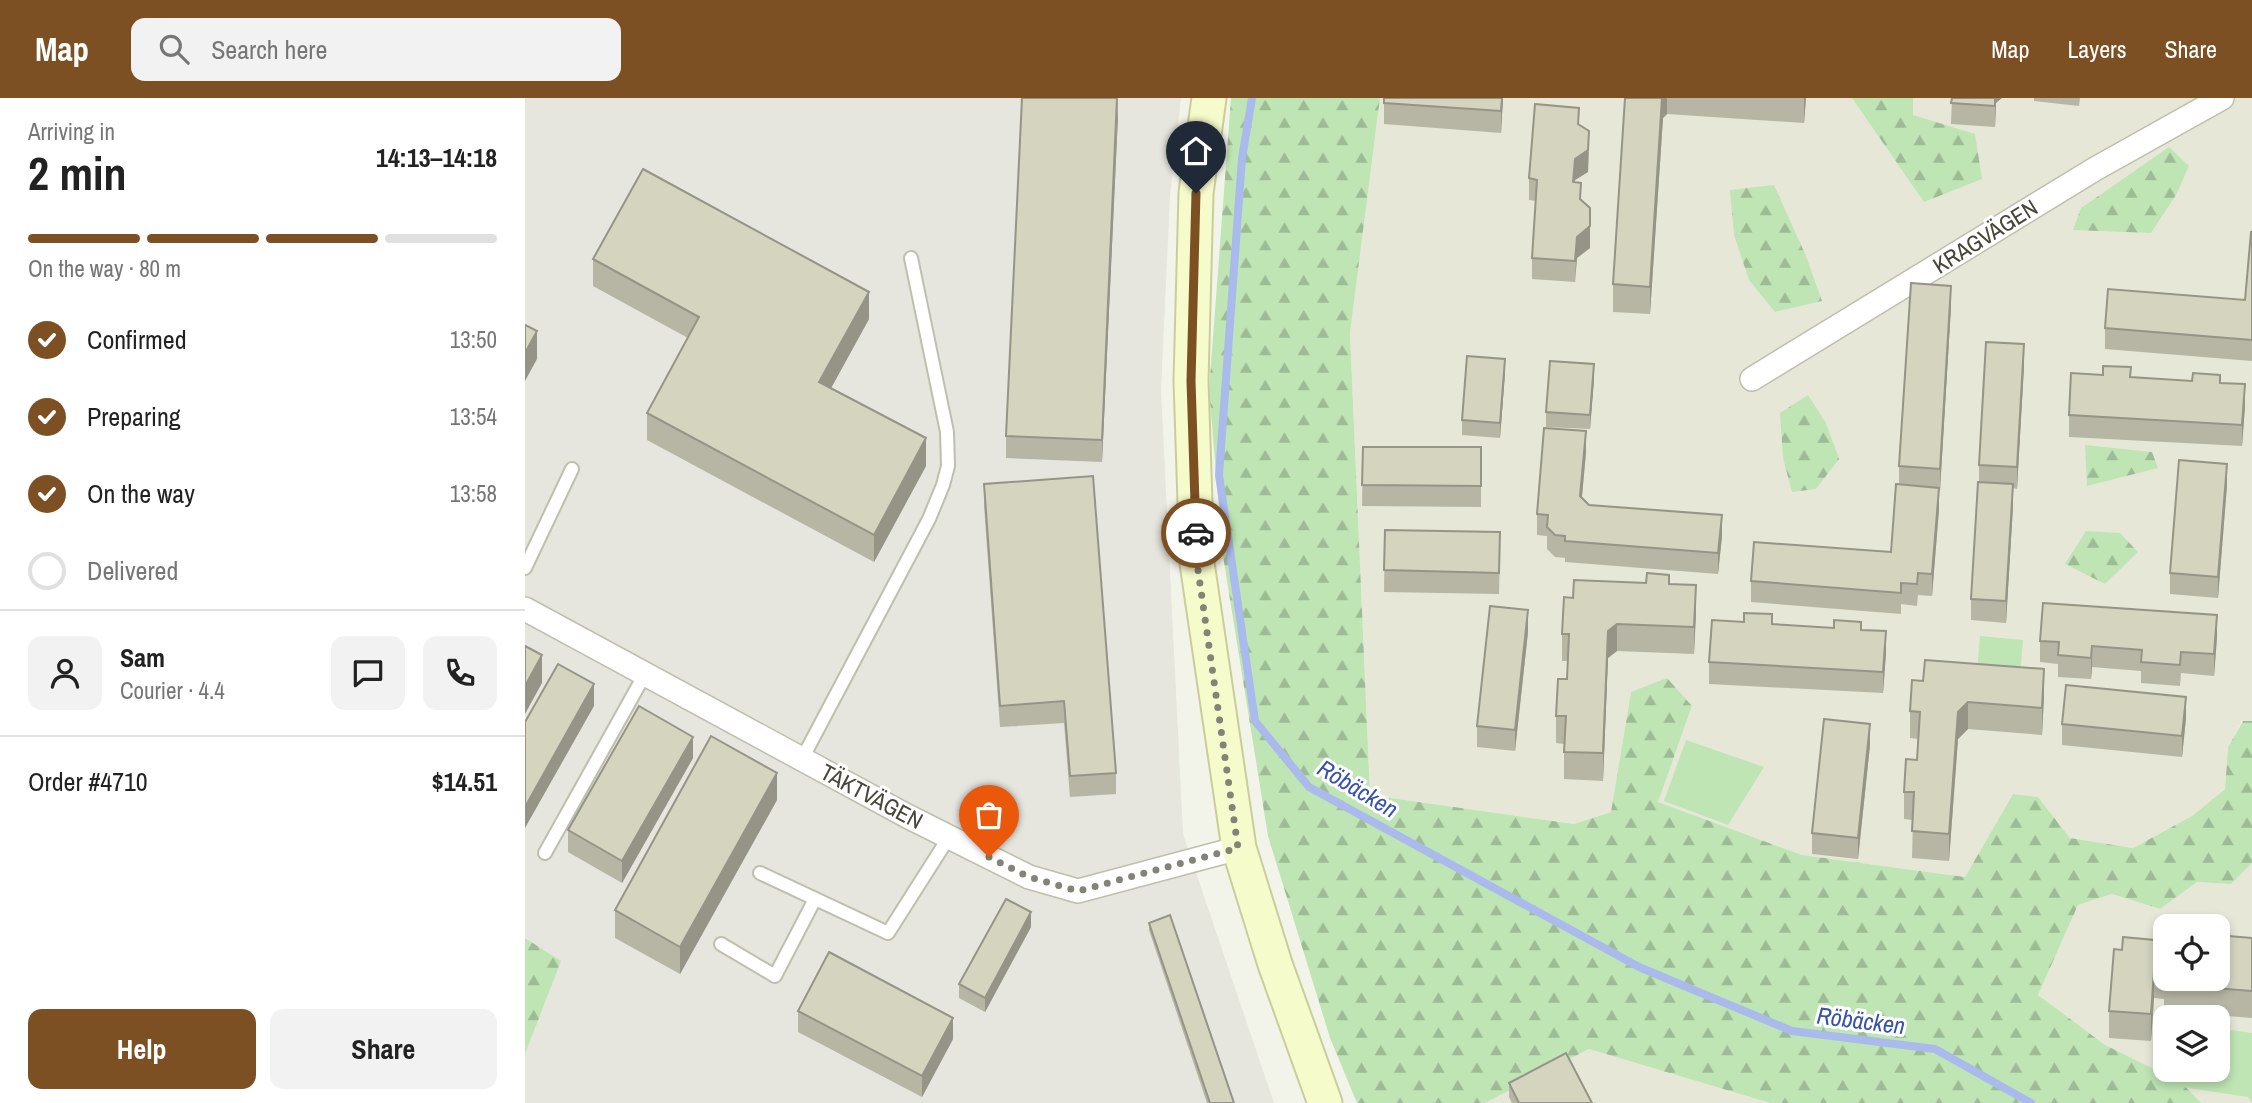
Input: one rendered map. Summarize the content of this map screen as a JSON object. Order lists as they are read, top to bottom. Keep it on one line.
{"streets":{"street":["KRAGVÄGEN","TÄKTVÄGEN"]},"water":["Röbäcken"],"page":{"header":"Map","search":"Search here","nav":["Map","Layers","Share"],"heading":["2 min","Arriving in","14:13–14:18"],"panel":["Sam","Courier · 4.4","Order #4710","$14.51"],"bar":"On the way · 80 m","list":[["Confirmed","13:50"],["Preparing","13:54"],["On the way","13:58"],"Delivered"],"buttons":["Help","Share"]}}
